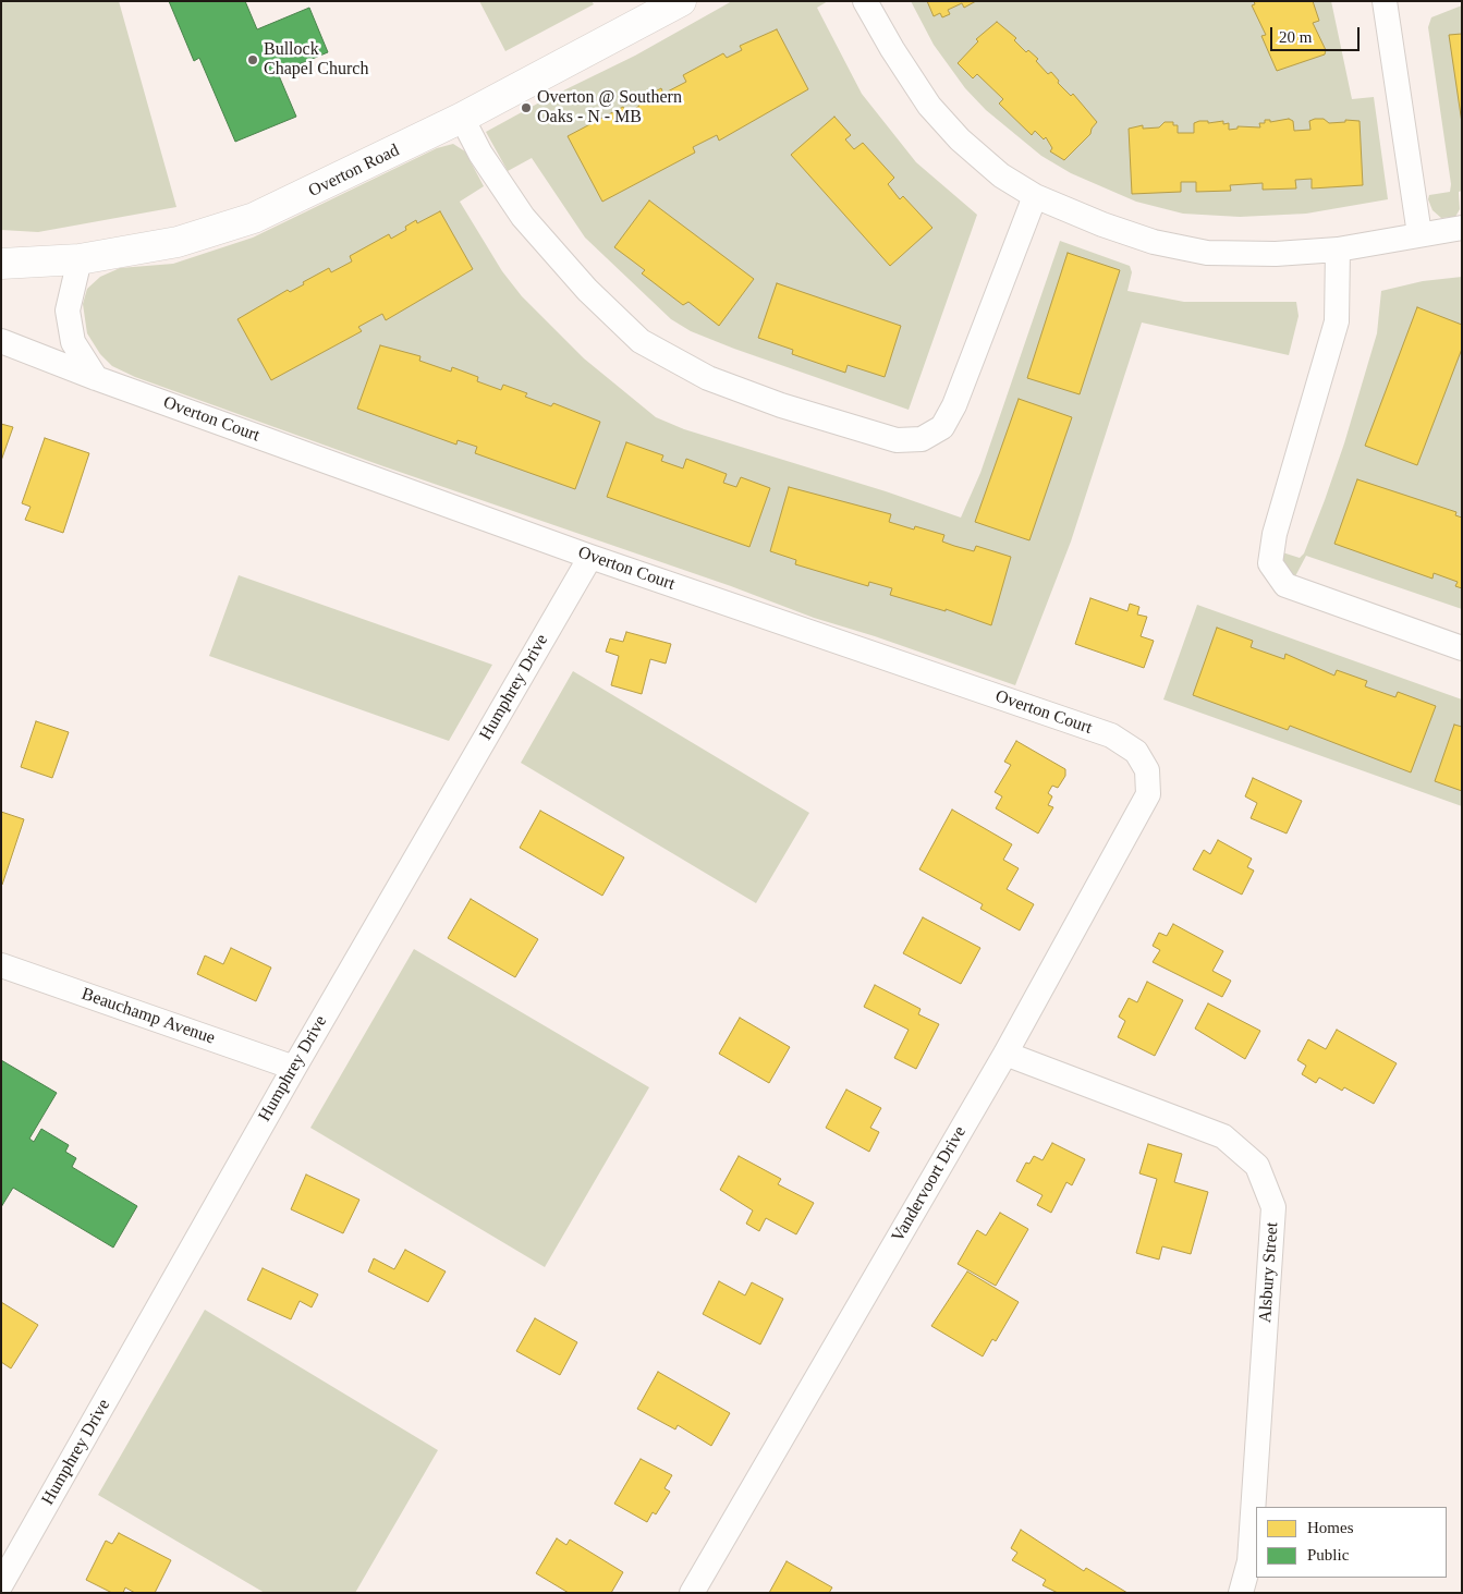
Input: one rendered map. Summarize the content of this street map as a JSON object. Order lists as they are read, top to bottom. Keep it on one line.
{"streets":{"street":["Overton Road","Overton Court","Humphrey Drive","Beauchamp Avenue","Vandervoort Drive","Alsbury Street"]},"crossings":[["Overton Court","Humphrey Drive"],["Overton Court","Vandervoort Drive"],["Humphrey Drive","Beauchamp Avenue"],["Vandervoort Drive","Alsbury Street"]],"places":["Bullock Chapel Church","Overton @ Southern Oaks - N - MB"],"legend":["Homes","Public"],"scale_bar":"20 m"}
